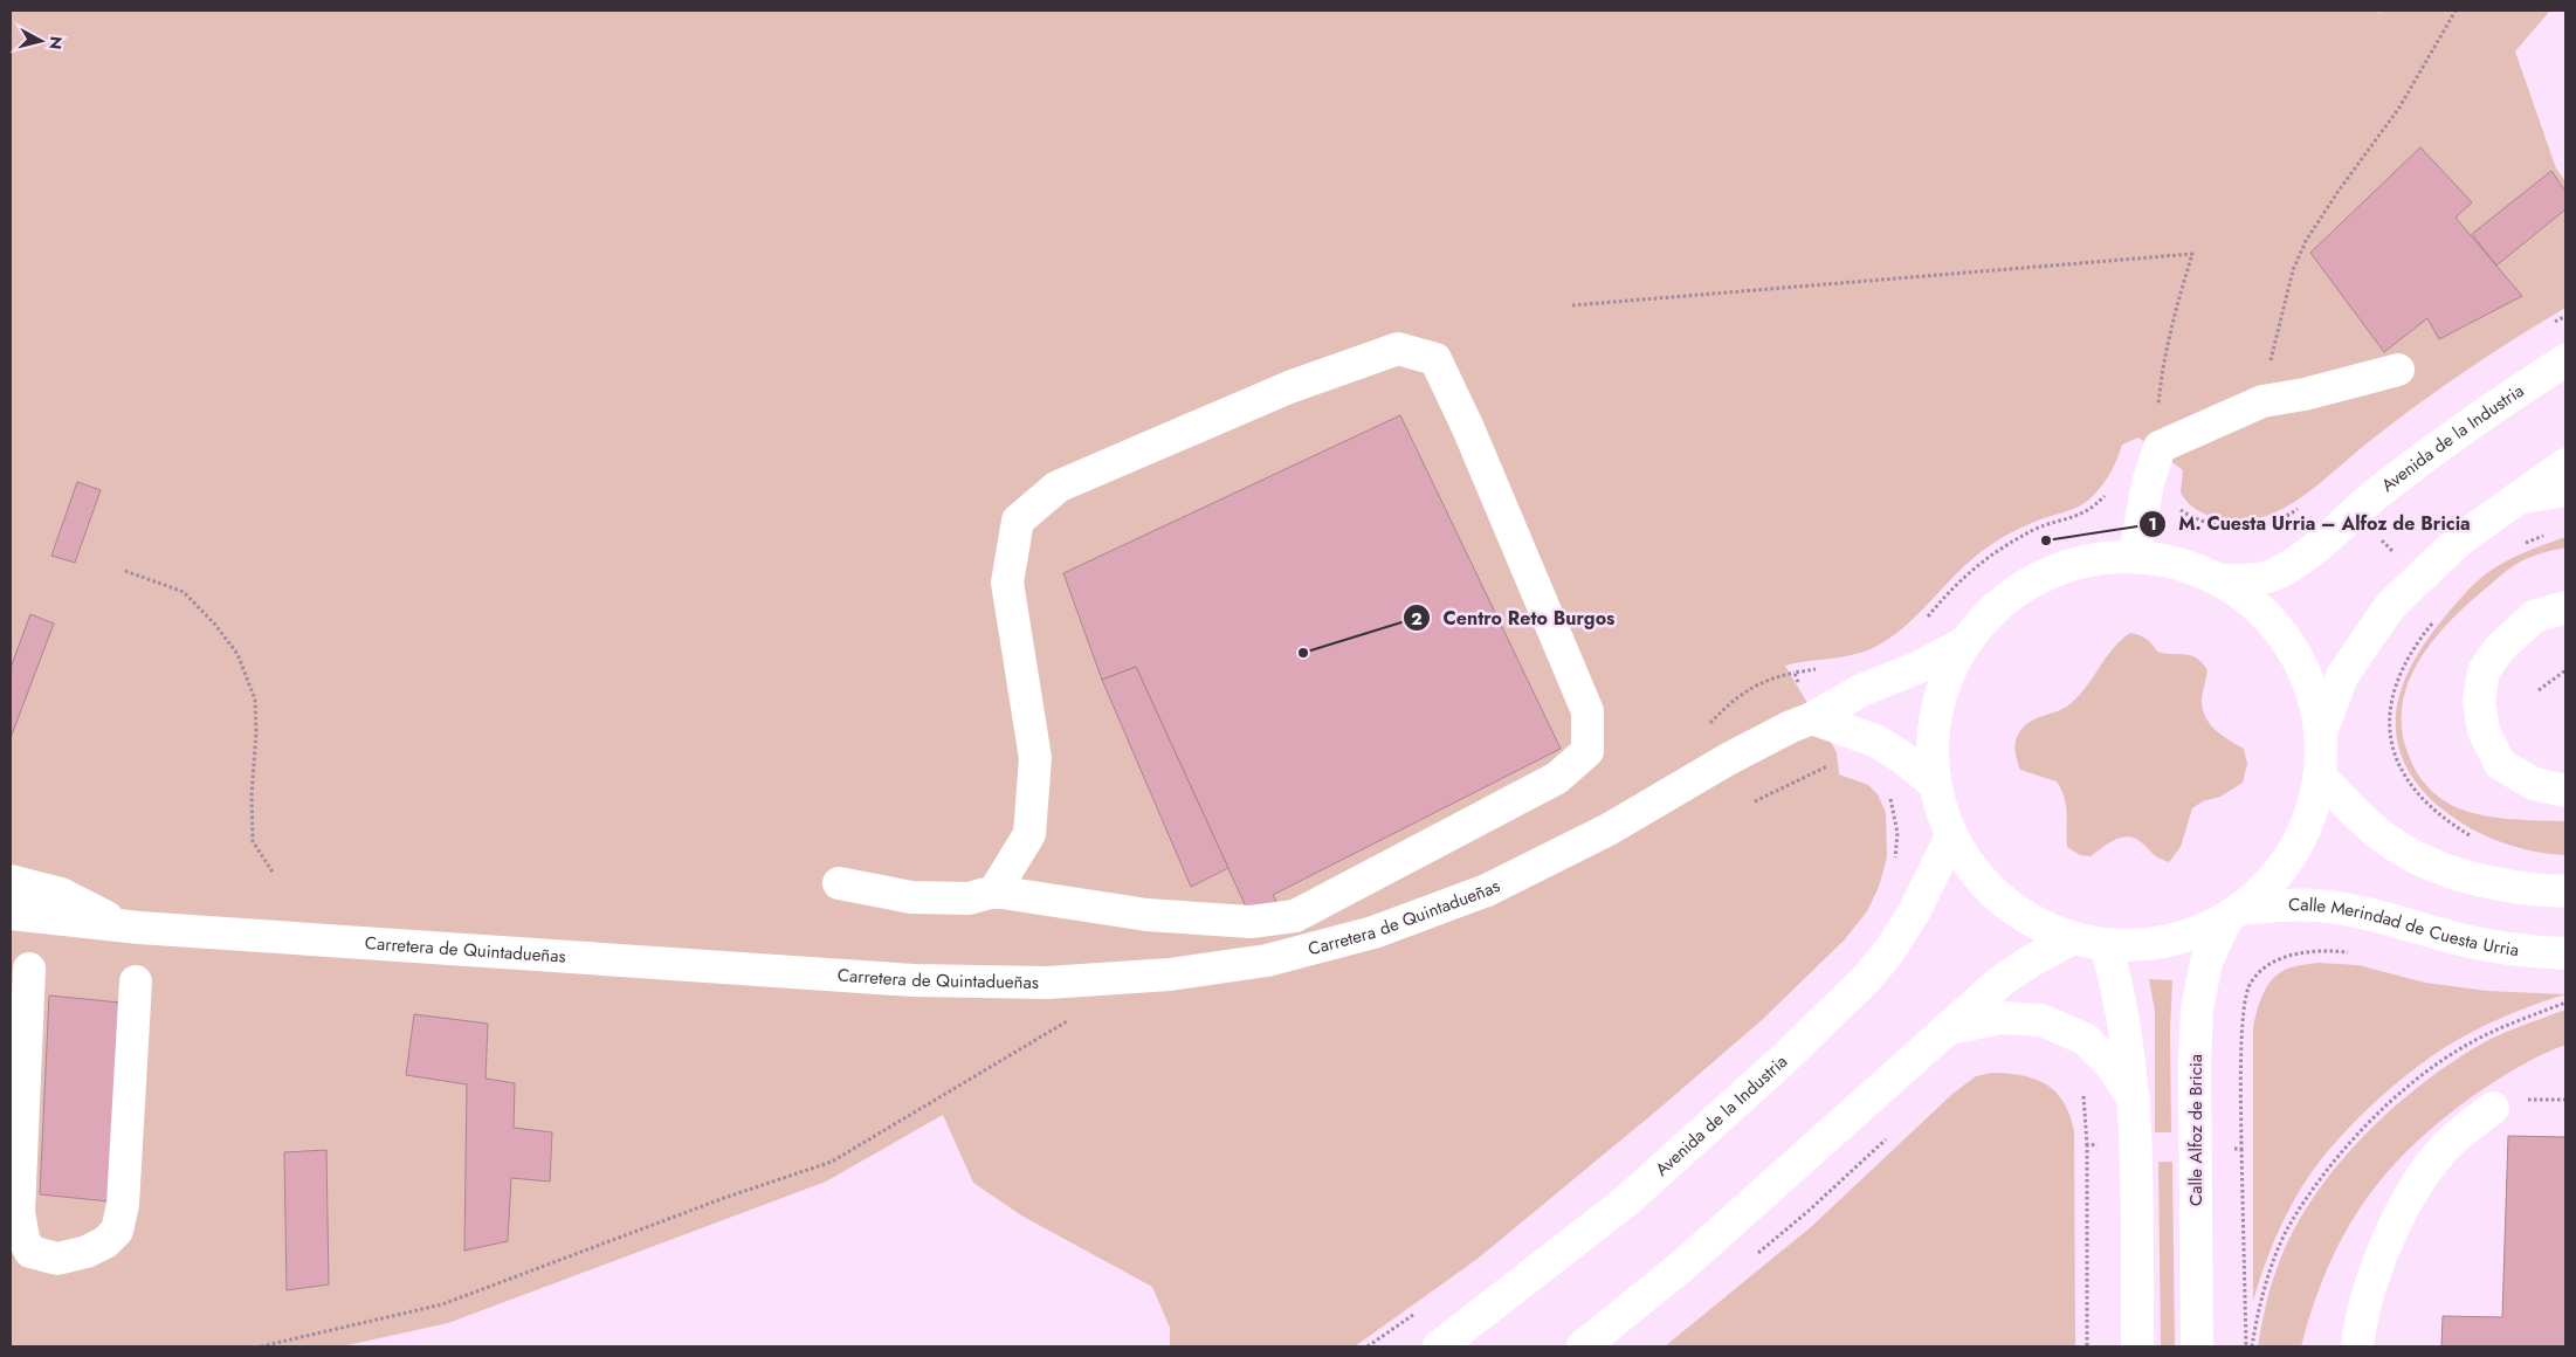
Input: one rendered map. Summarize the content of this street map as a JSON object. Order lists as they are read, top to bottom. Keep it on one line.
{"streets":{"street":["Avenida de la Industria","Carretera de Quintadueñas","Calle Merindad de Cuesta Urria","Calle Alfoz de Bricia"]},"crossings":[["Calle Merindad de Cuesta Urria","Calle Alfoz de Bricia"]],"places":["M. Cuesta Urria – Alfoz de Bricia","Centro Reto Burgos"],"north":"right"}
